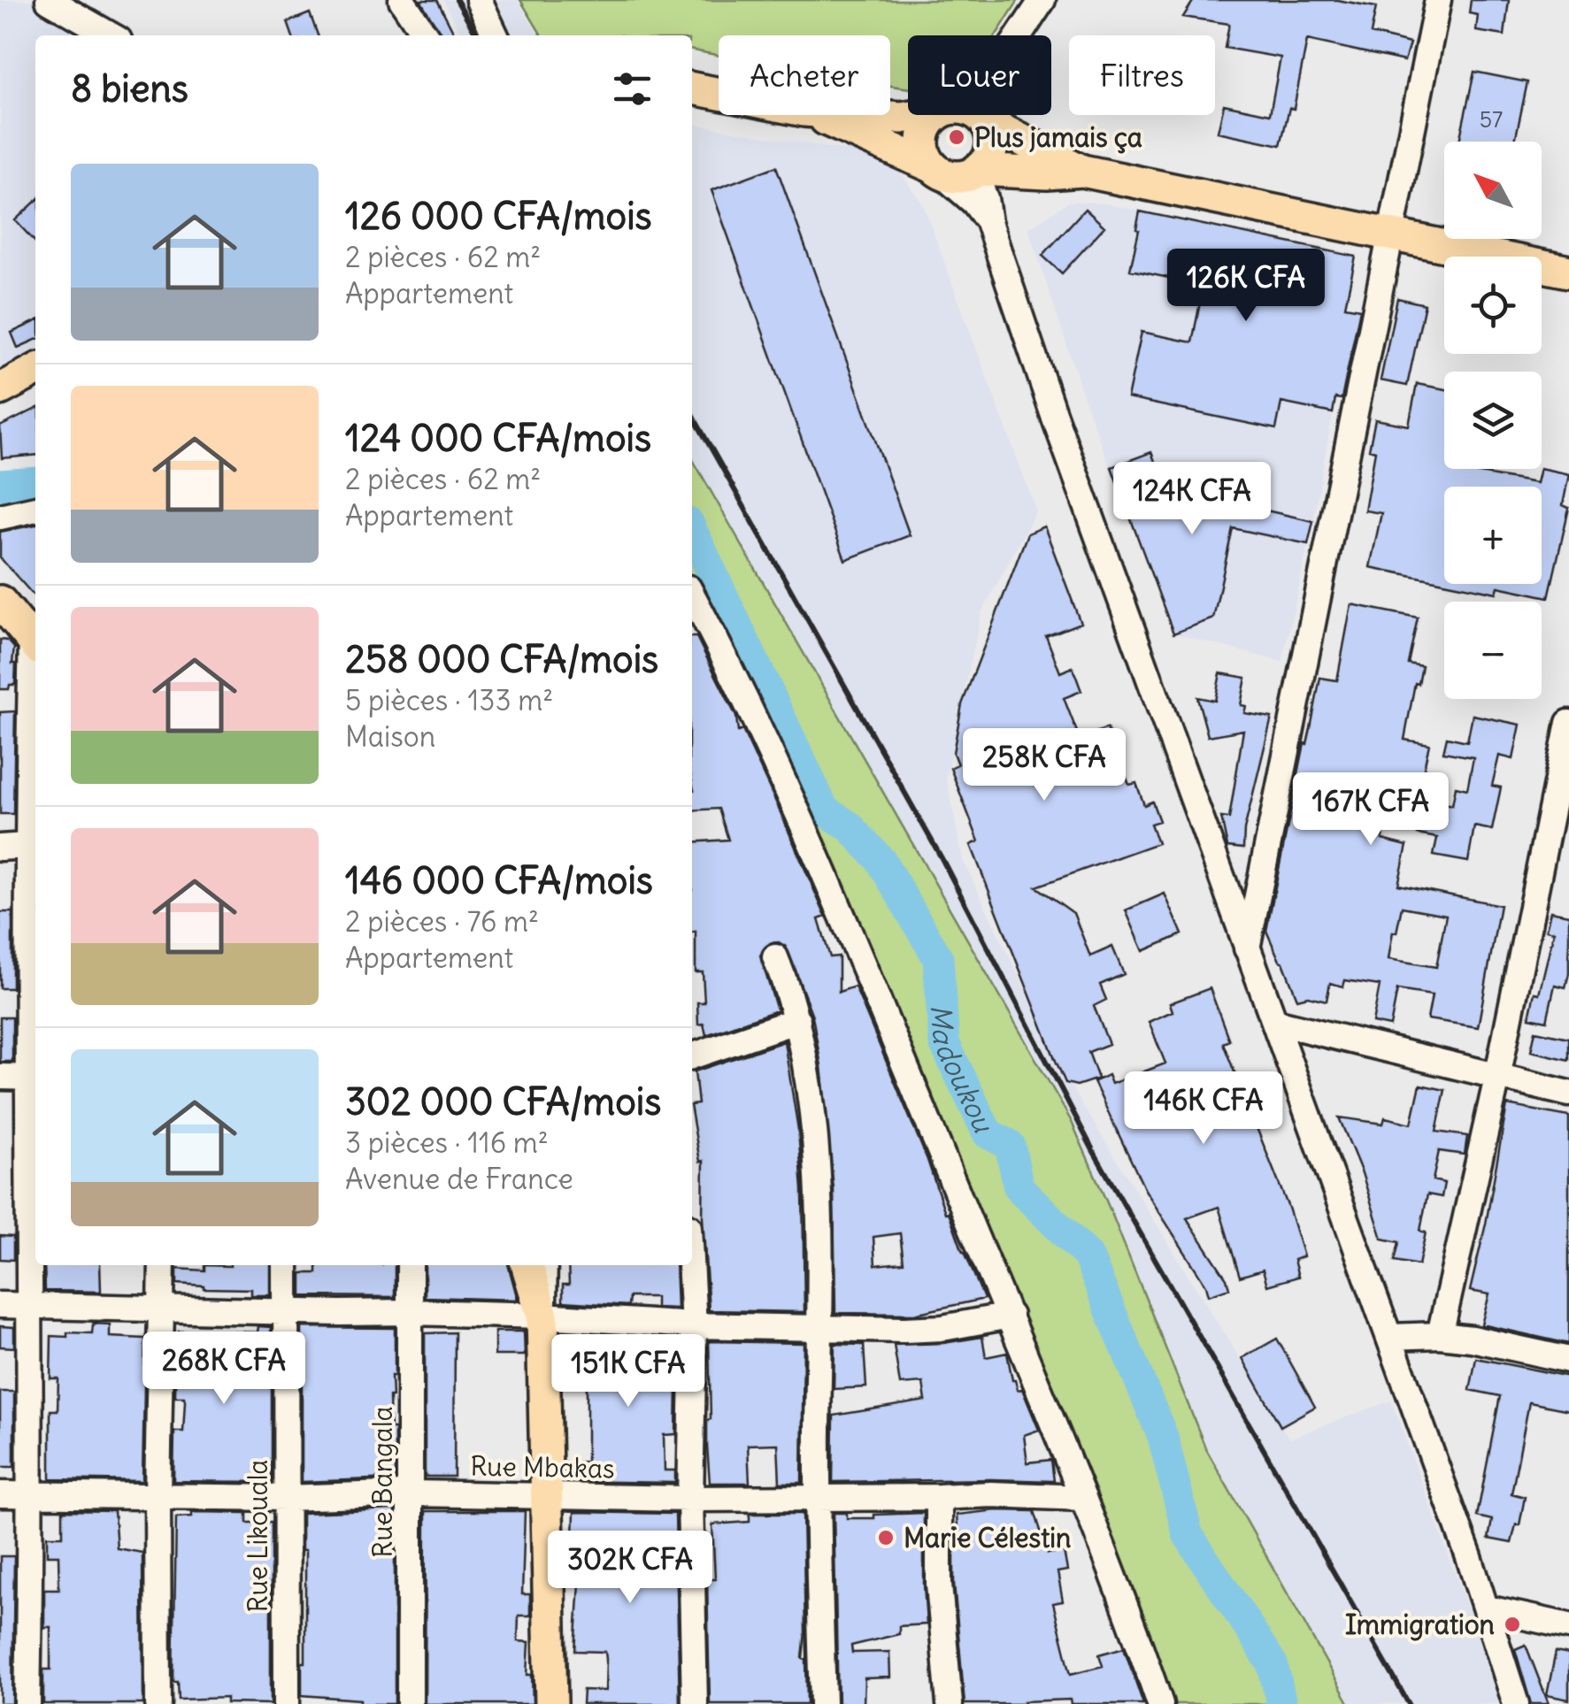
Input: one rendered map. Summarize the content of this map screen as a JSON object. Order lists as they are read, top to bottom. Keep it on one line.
{"streets":{"street":["Rue Mbakas","Rue Bangala","Rue Likouala"]},"crossings":[["Rue Mbakas","Rue Bangala"],["Rue Mbakas","Rue Likouala"]],"water":["Madoukou"],"places":["Plus jamais ça","Marie Célestin","Immigration"],"house_numbers":["57"],"north":"top left","page":{"chip":["Acheter","Louer","Filtres"],"heading":"8 biens","map_buttons":["+","−"],"list":[{"name":"126 000 CFA/mois","note":"2 pièces · 62 m² · Appartement"},{"name":"124 000 CFA/mois","note":"2 pièces · 62 m² · Appartement"},{"name":"258 000 CFA/mois","note":"5 pièces · 133 m² · Maison"},{"name":"146 000 CFA/mois","note":"2 pièces · 76 m² · Appartement"},{"name":"302 000 CFA/mois","note":"3 pièces · 116 m² · Avenue de France"}],"price":["126K CFA","124K CFA","258K CFA","167K CFA","146K CFA","268K CFA","151K CFA","302K CFA"]}}
